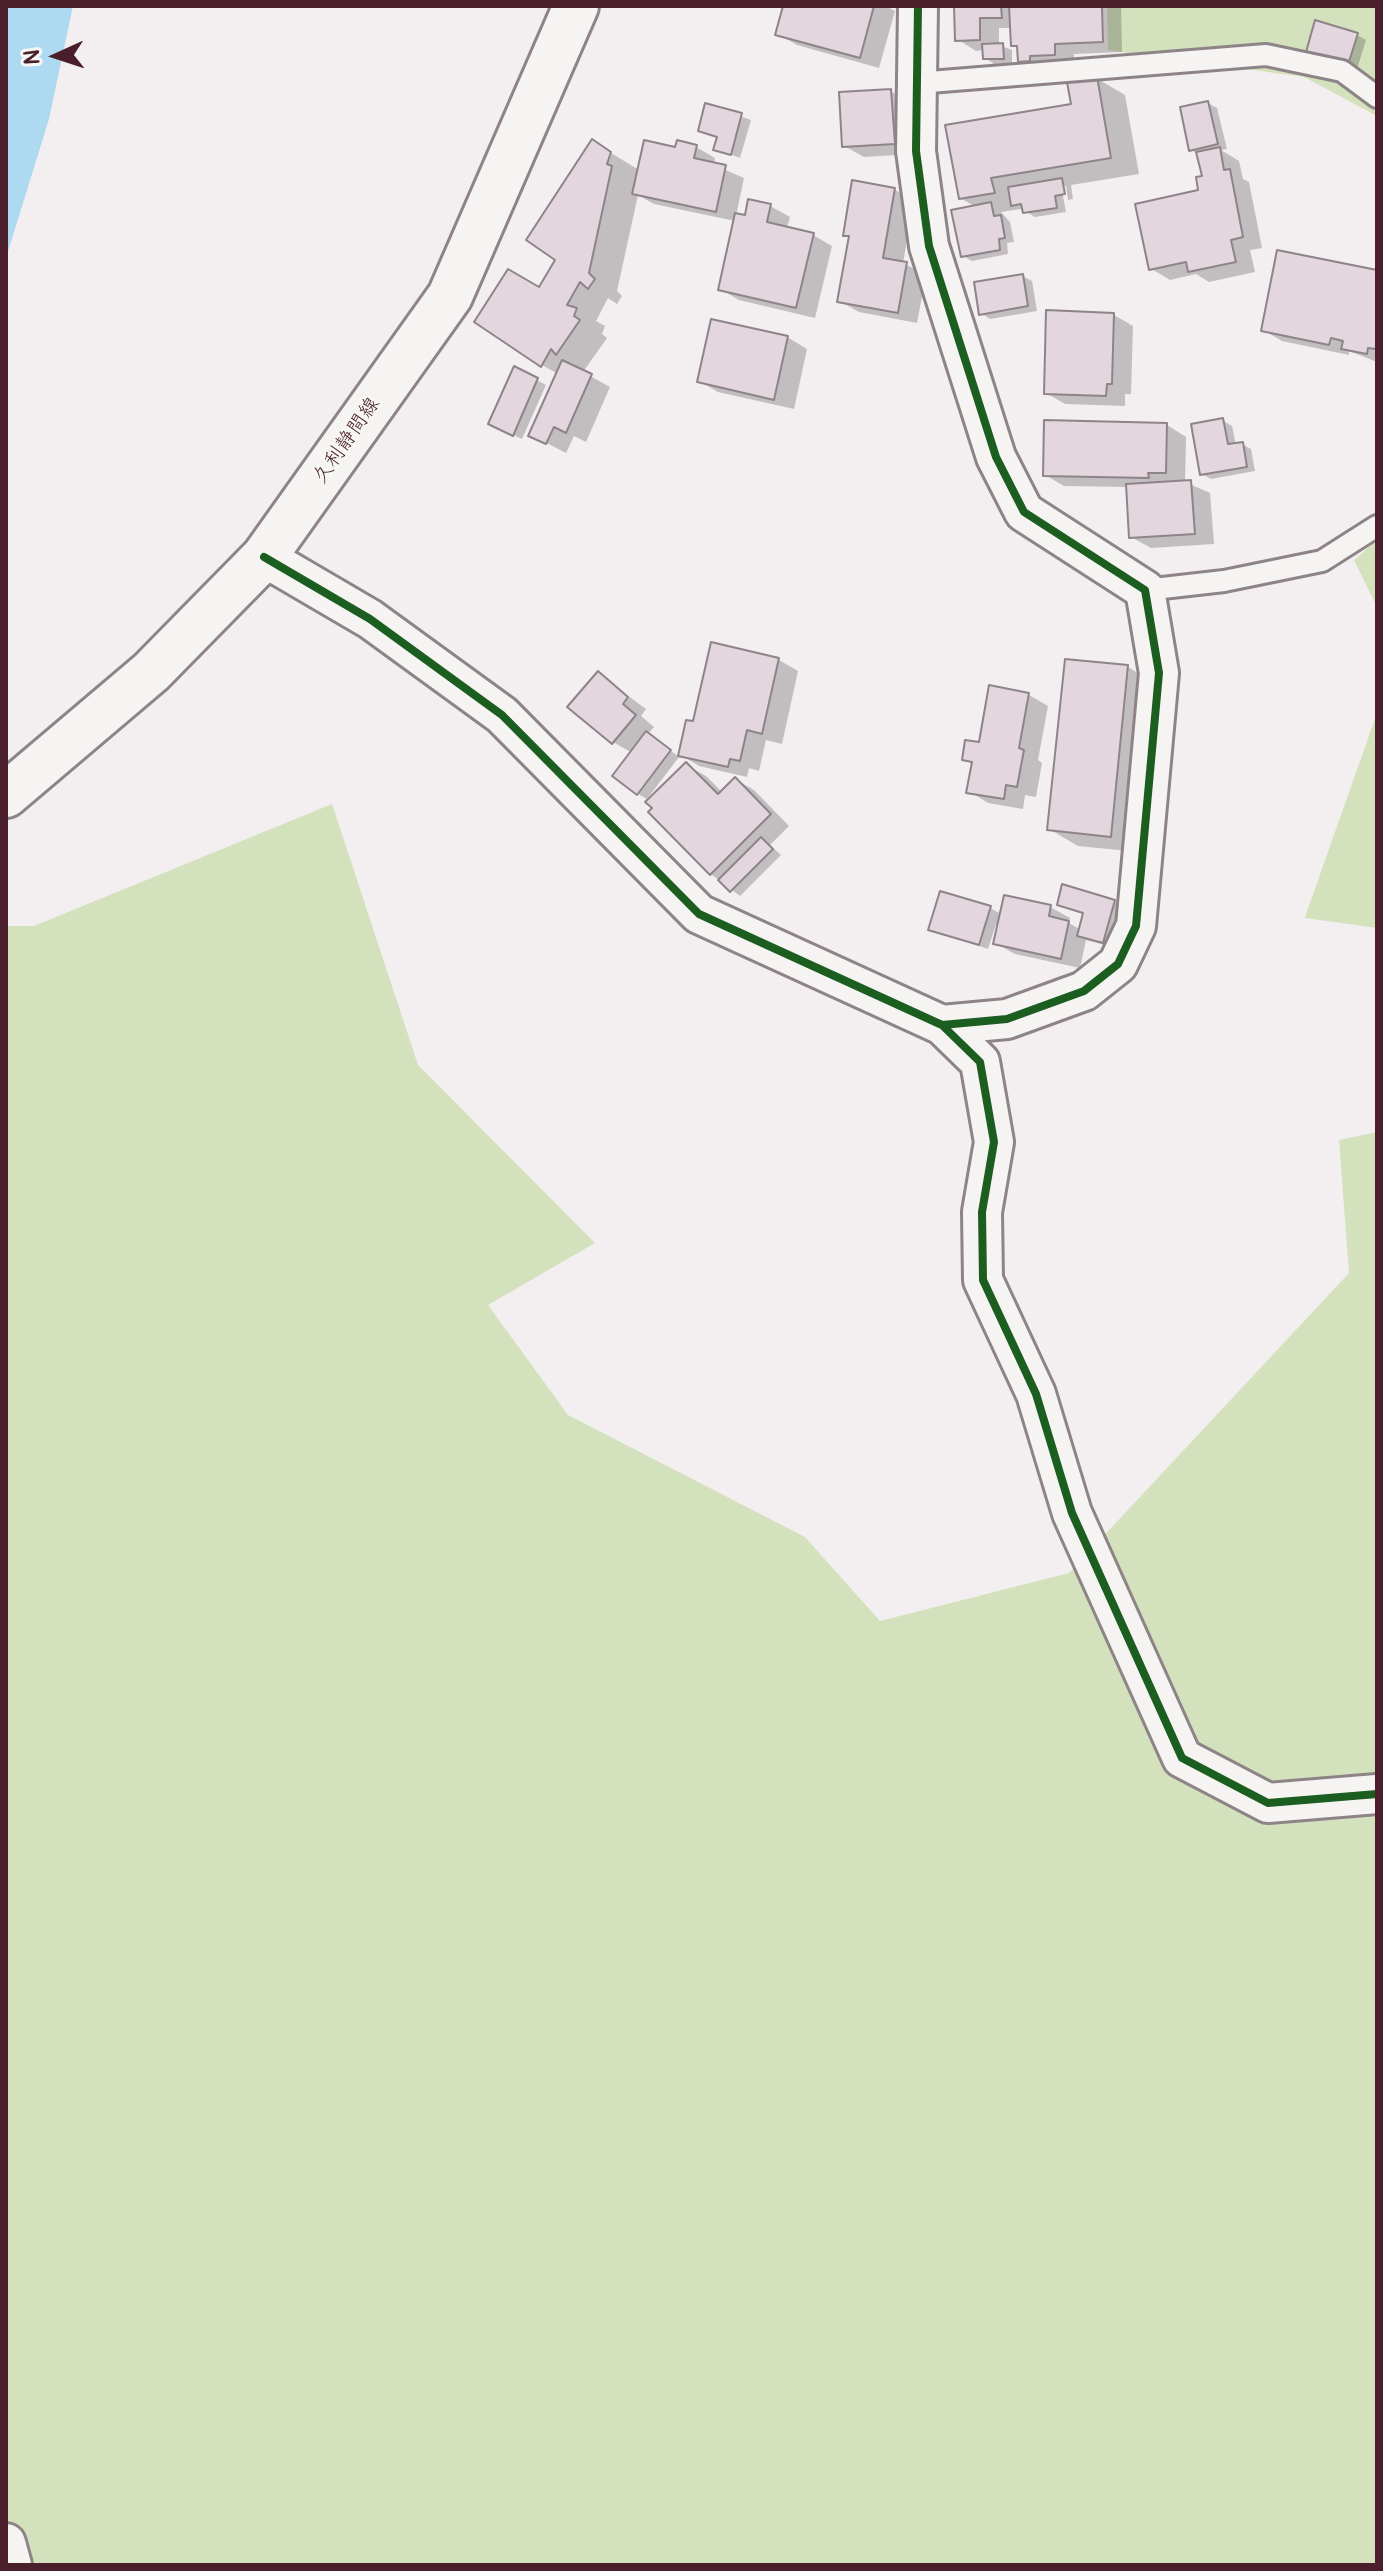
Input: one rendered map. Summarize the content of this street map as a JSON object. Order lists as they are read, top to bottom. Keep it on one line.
{"streets":{"main road":["久利静間線"]},"north":"left"}
